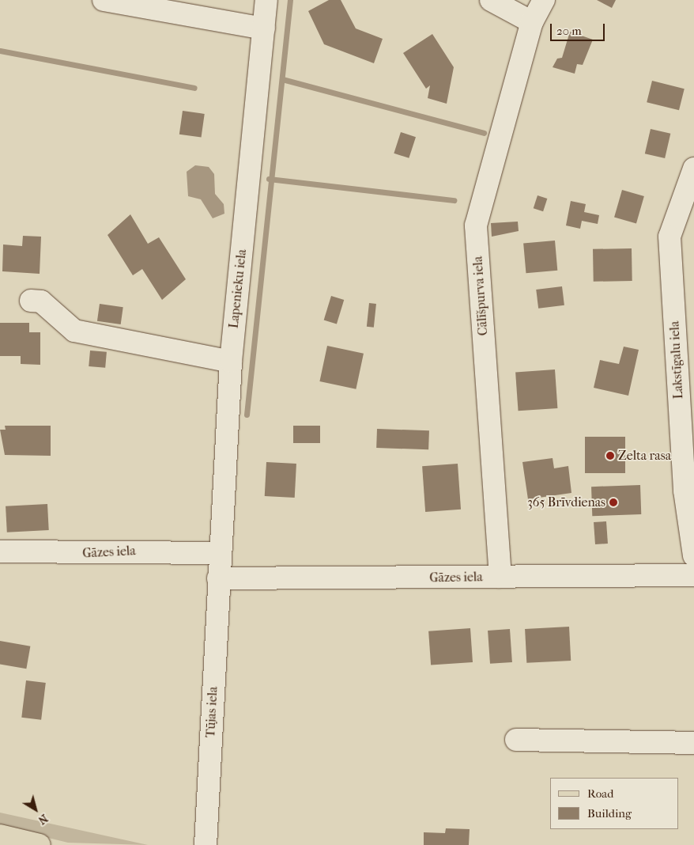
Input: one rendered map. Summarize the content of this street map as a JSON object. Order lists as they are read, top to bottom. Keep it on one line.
{"streets":{"street":["Lapenieku iela","Cālīšpurva iela","Lakstīgalu iela","Gāzes iela","Tūjas iela"]},"crossings":[["Lapenieku iela","Gāzes iela"],["Lapenieku iela","Tūjas iela"],["Cālīšpurva iela","Gāzes iela"],["Gāzes iela","Tūjas iela"]],"places":["Zelta rasa","365 Brīvdienas"],"legend":["Road","Building"],"scale_bar":"20 m","north":"bottom right"}
